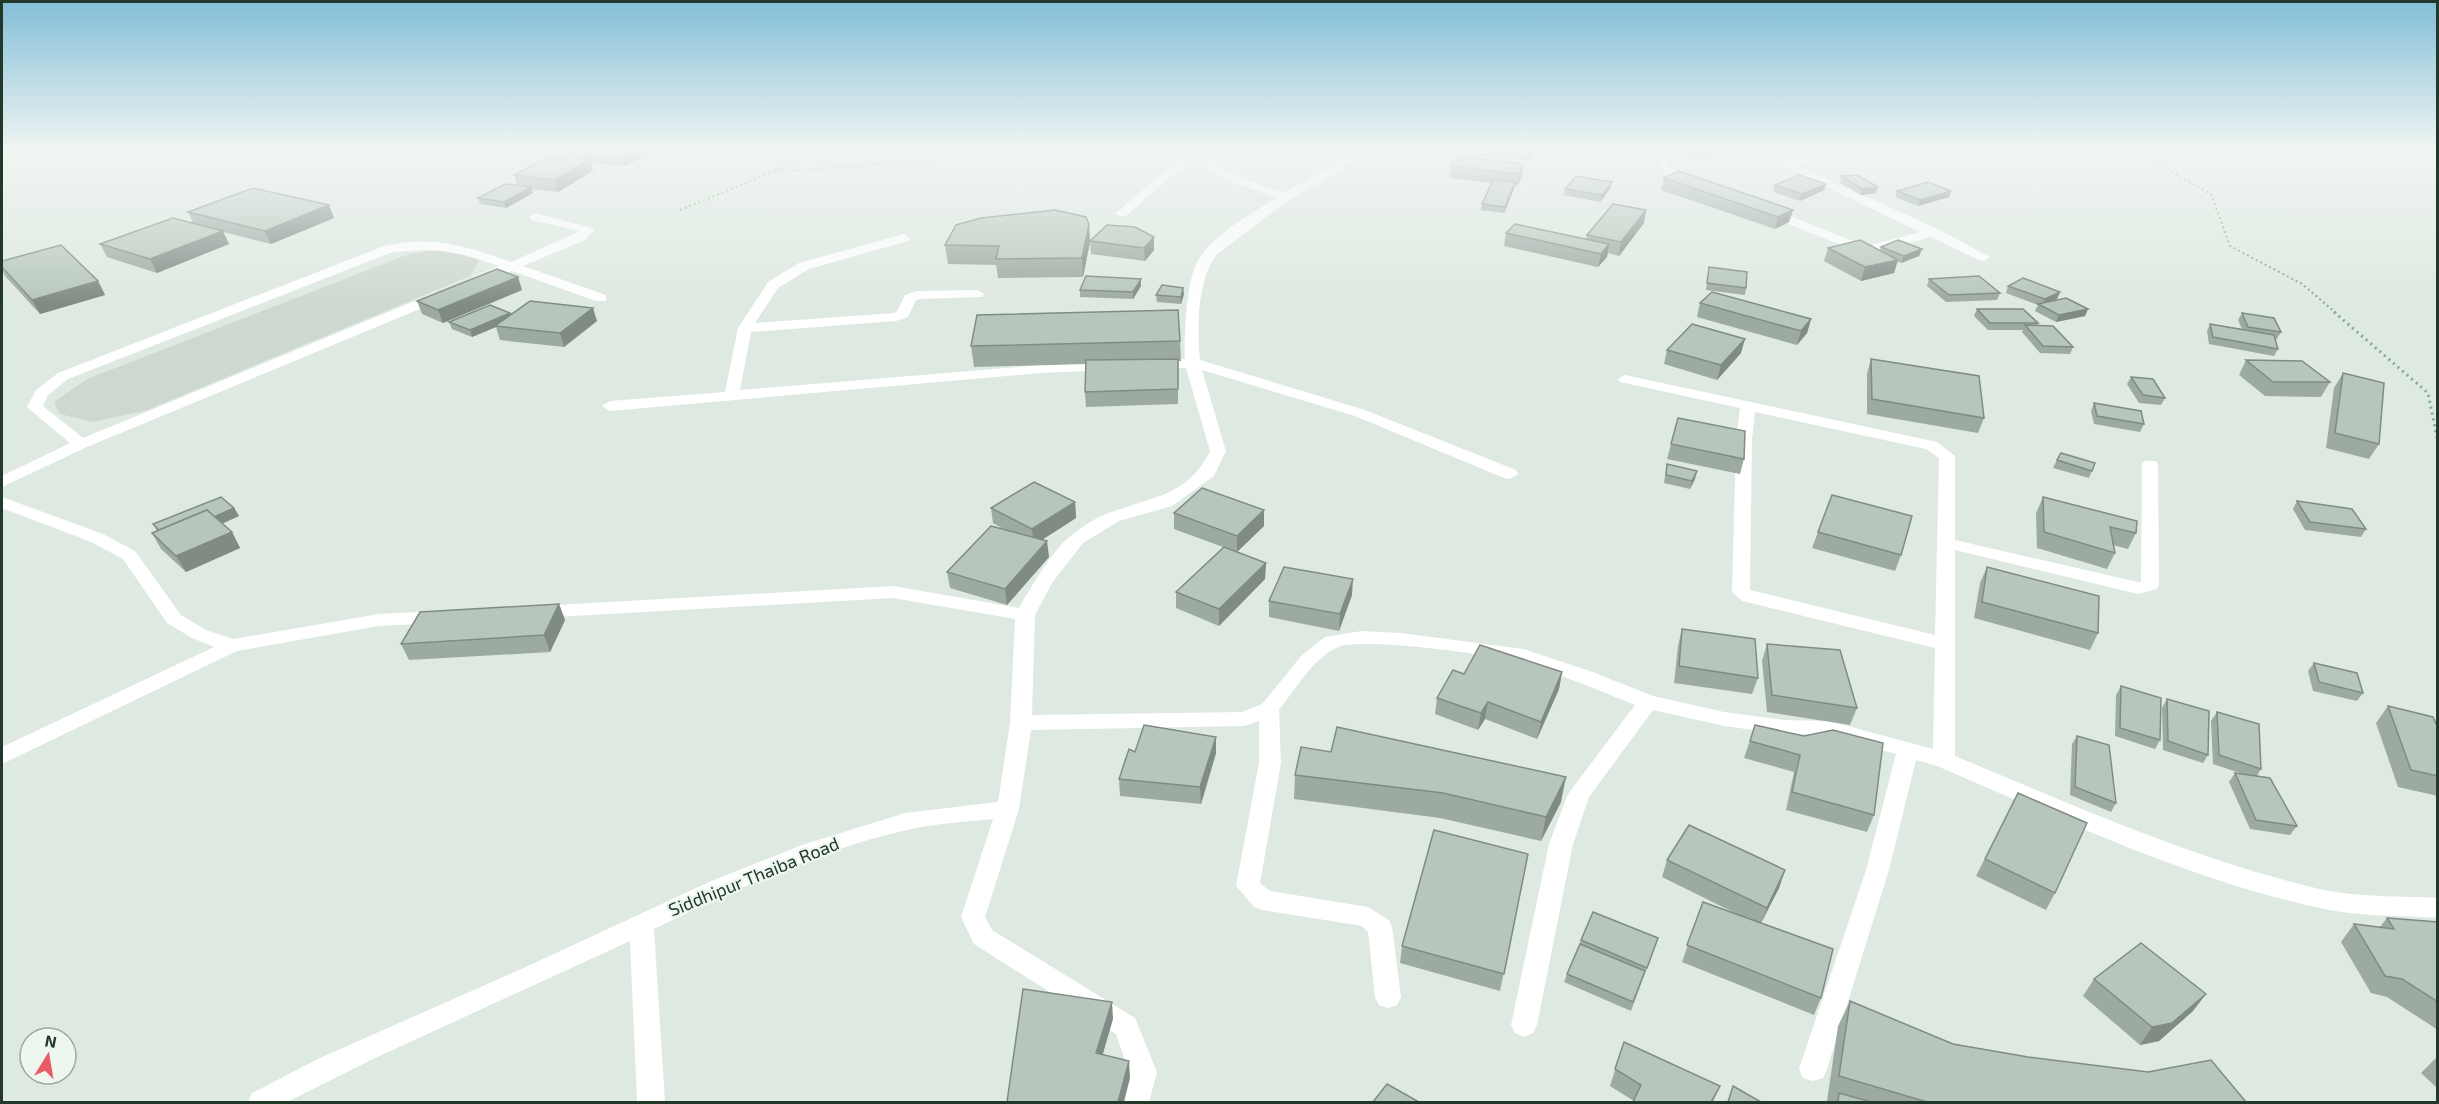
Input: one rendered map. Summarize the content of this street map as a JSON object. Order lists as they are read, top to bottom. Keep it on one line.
{"streets":{"street":["Siddhipur Thaiba Road"]},"north":"top"}
